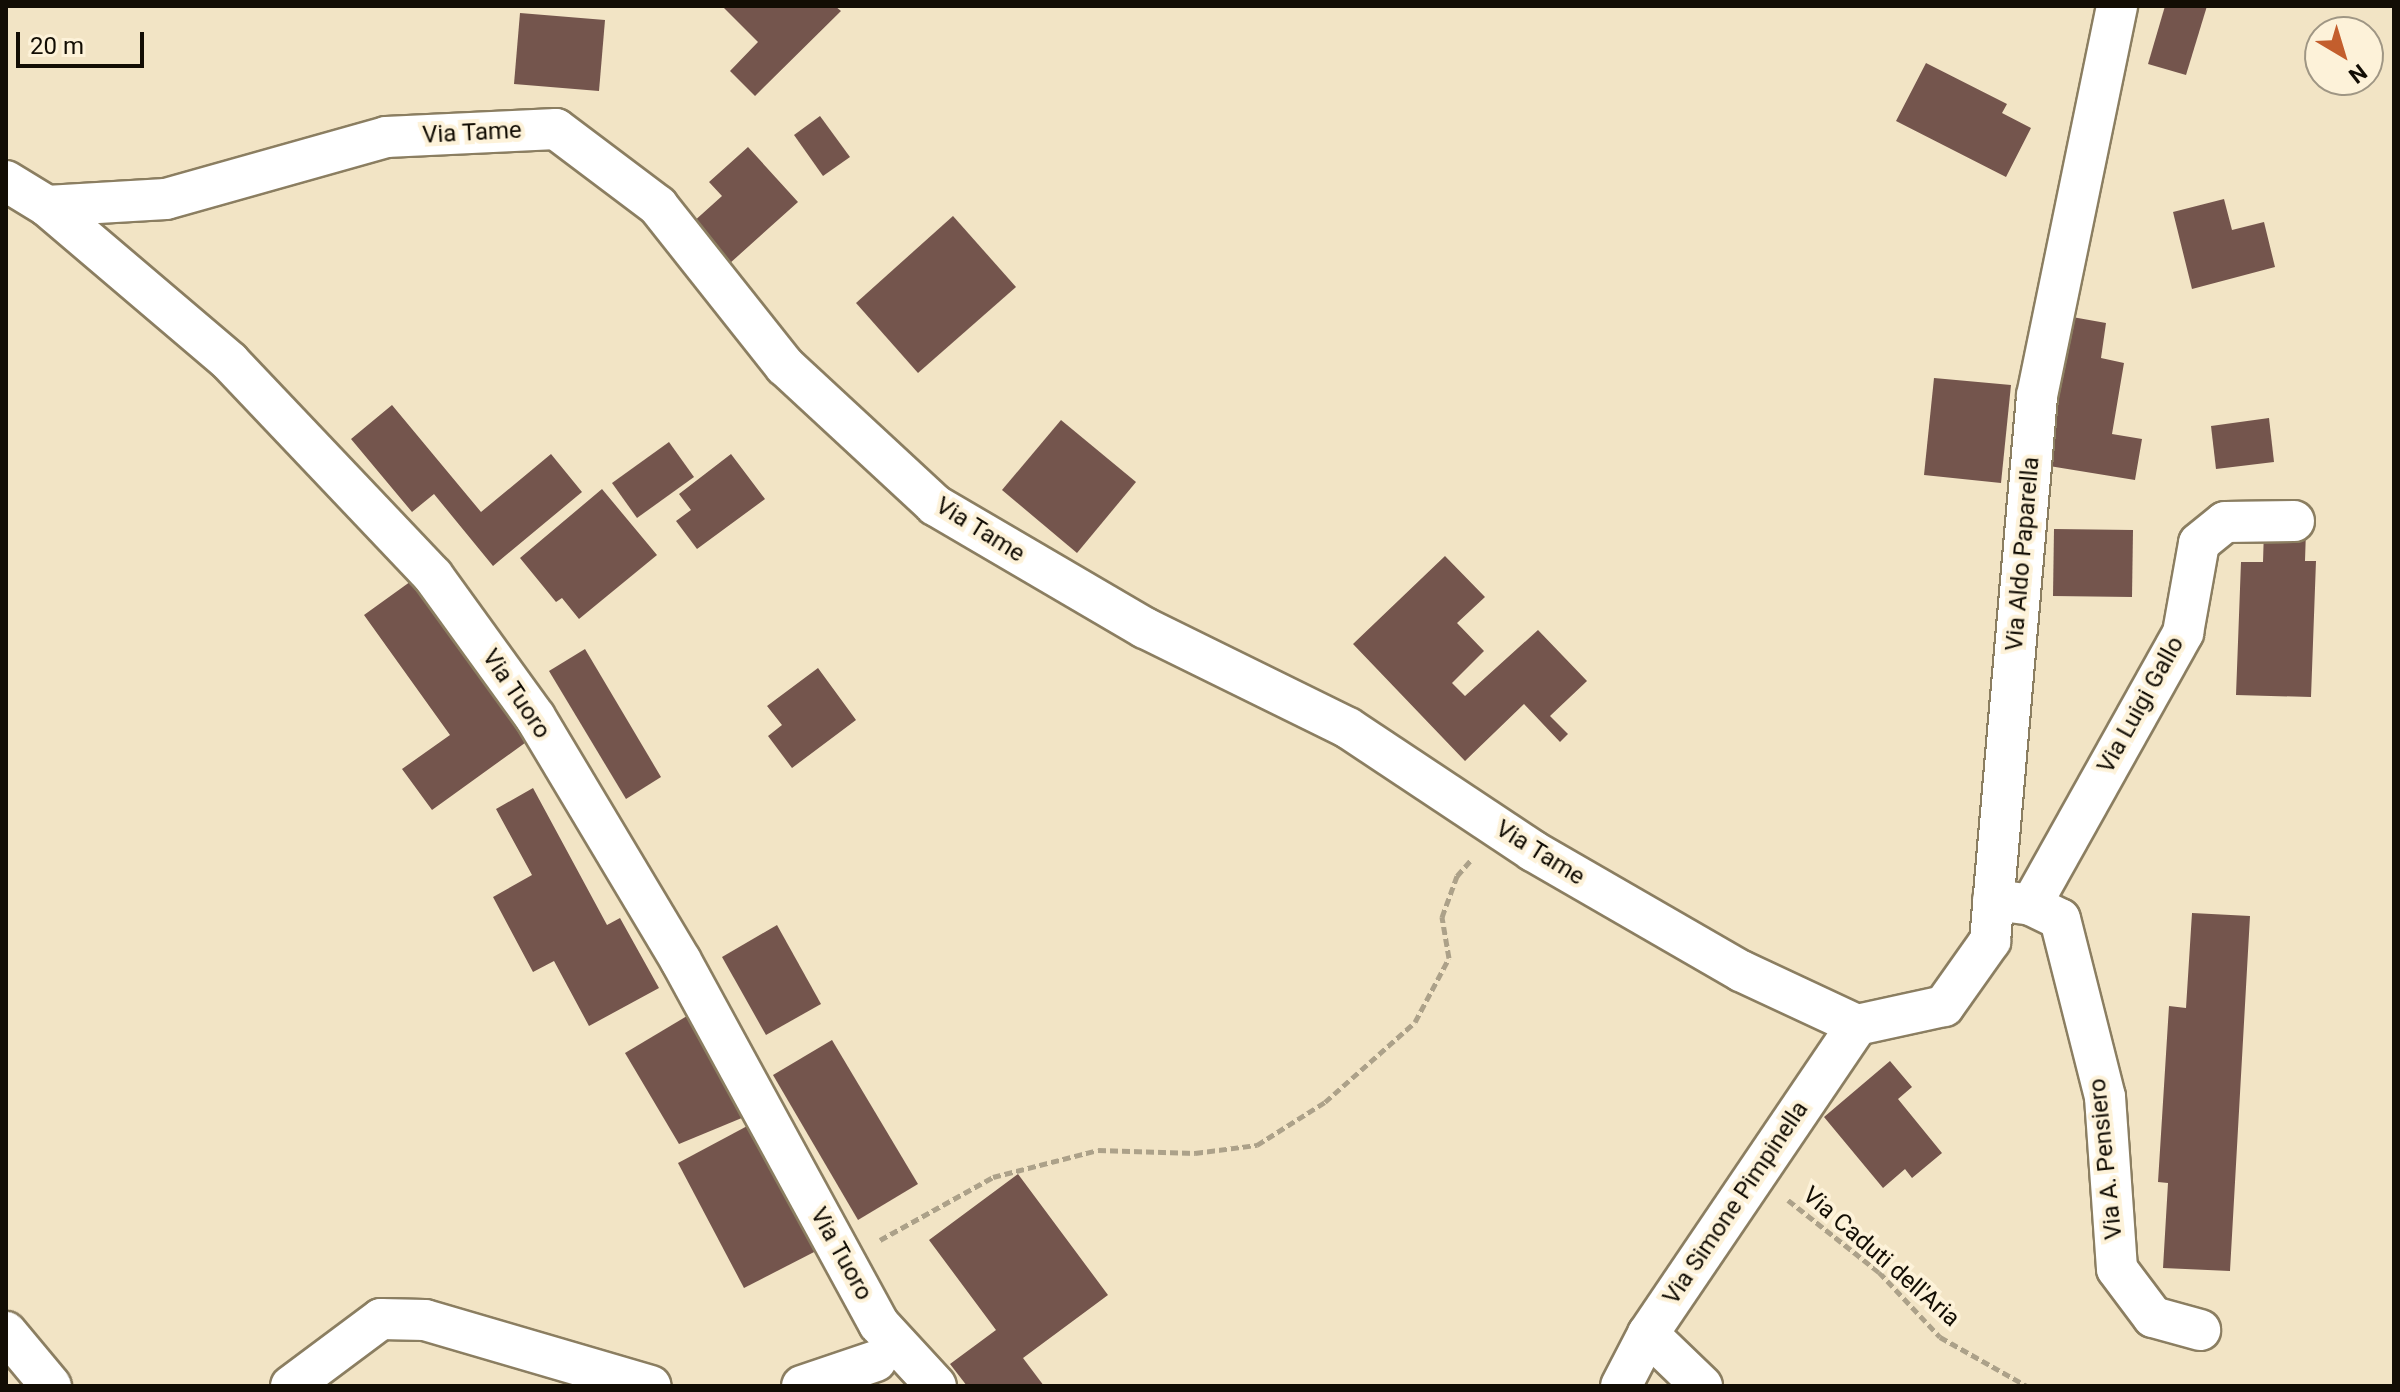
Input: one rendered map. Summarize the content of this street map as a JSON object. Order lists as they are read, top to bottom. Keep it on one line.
{"streets":{"street":["Via Tame","Via Aldo Paparella","Via Tuoro","Via Luigi Gallo","Via A. Pensiero","Via Simone Pimpinella"],"path":["Via Caduti dell'Aria"]},"crossings":[["Via Tame","Via Aldo Paparella"],["Via Tame","Via Tuoro"],["Via Tame","Via Simone Pimpinella"],["Via Aldo Paparella","Via Luigi Gallo"],["Via Aldo Paparella","Via A. Pensiero"],["Via Aldo Paparella","Via Simone Pimpinella"],["Via Luigi Gallo","Via A. Pensiero"],["Via Simone Pimpinella","Via Caduti dell'Aria"]],"scale_bar":"20 m","north":"bottom right"}
